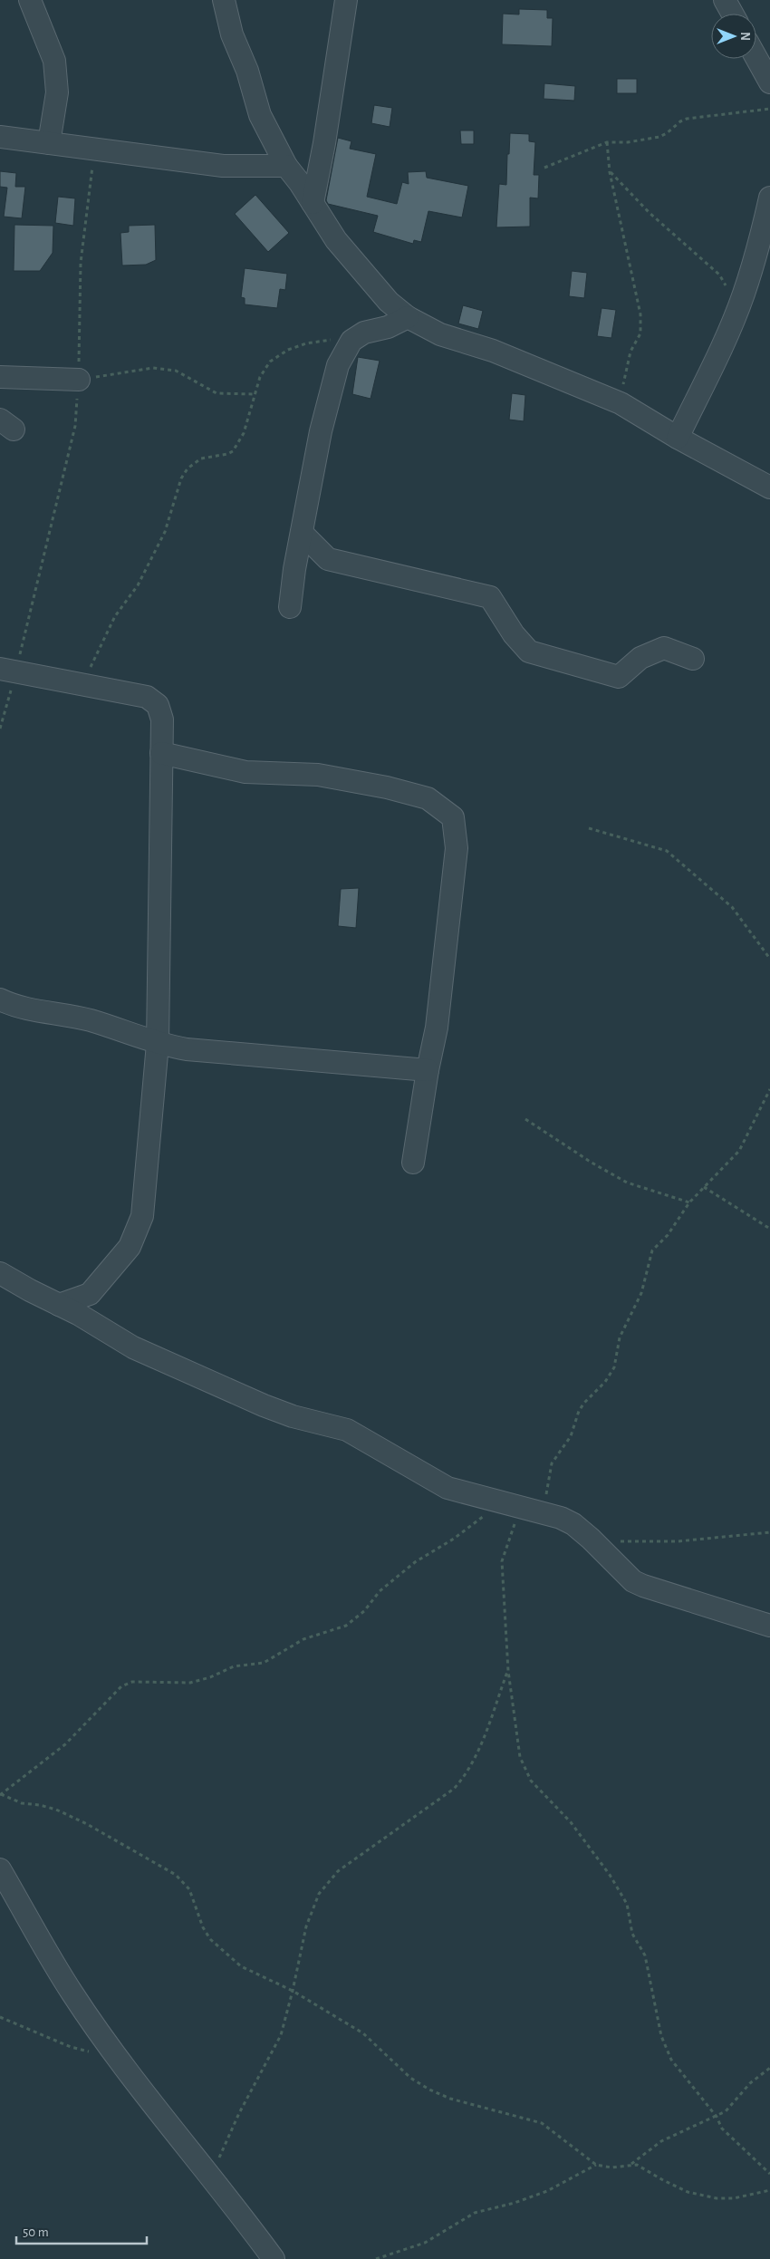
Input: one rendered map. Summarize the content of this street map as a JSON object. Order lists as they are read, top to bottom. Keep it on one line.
{"scale_bar":"50 m","north":"right"}
